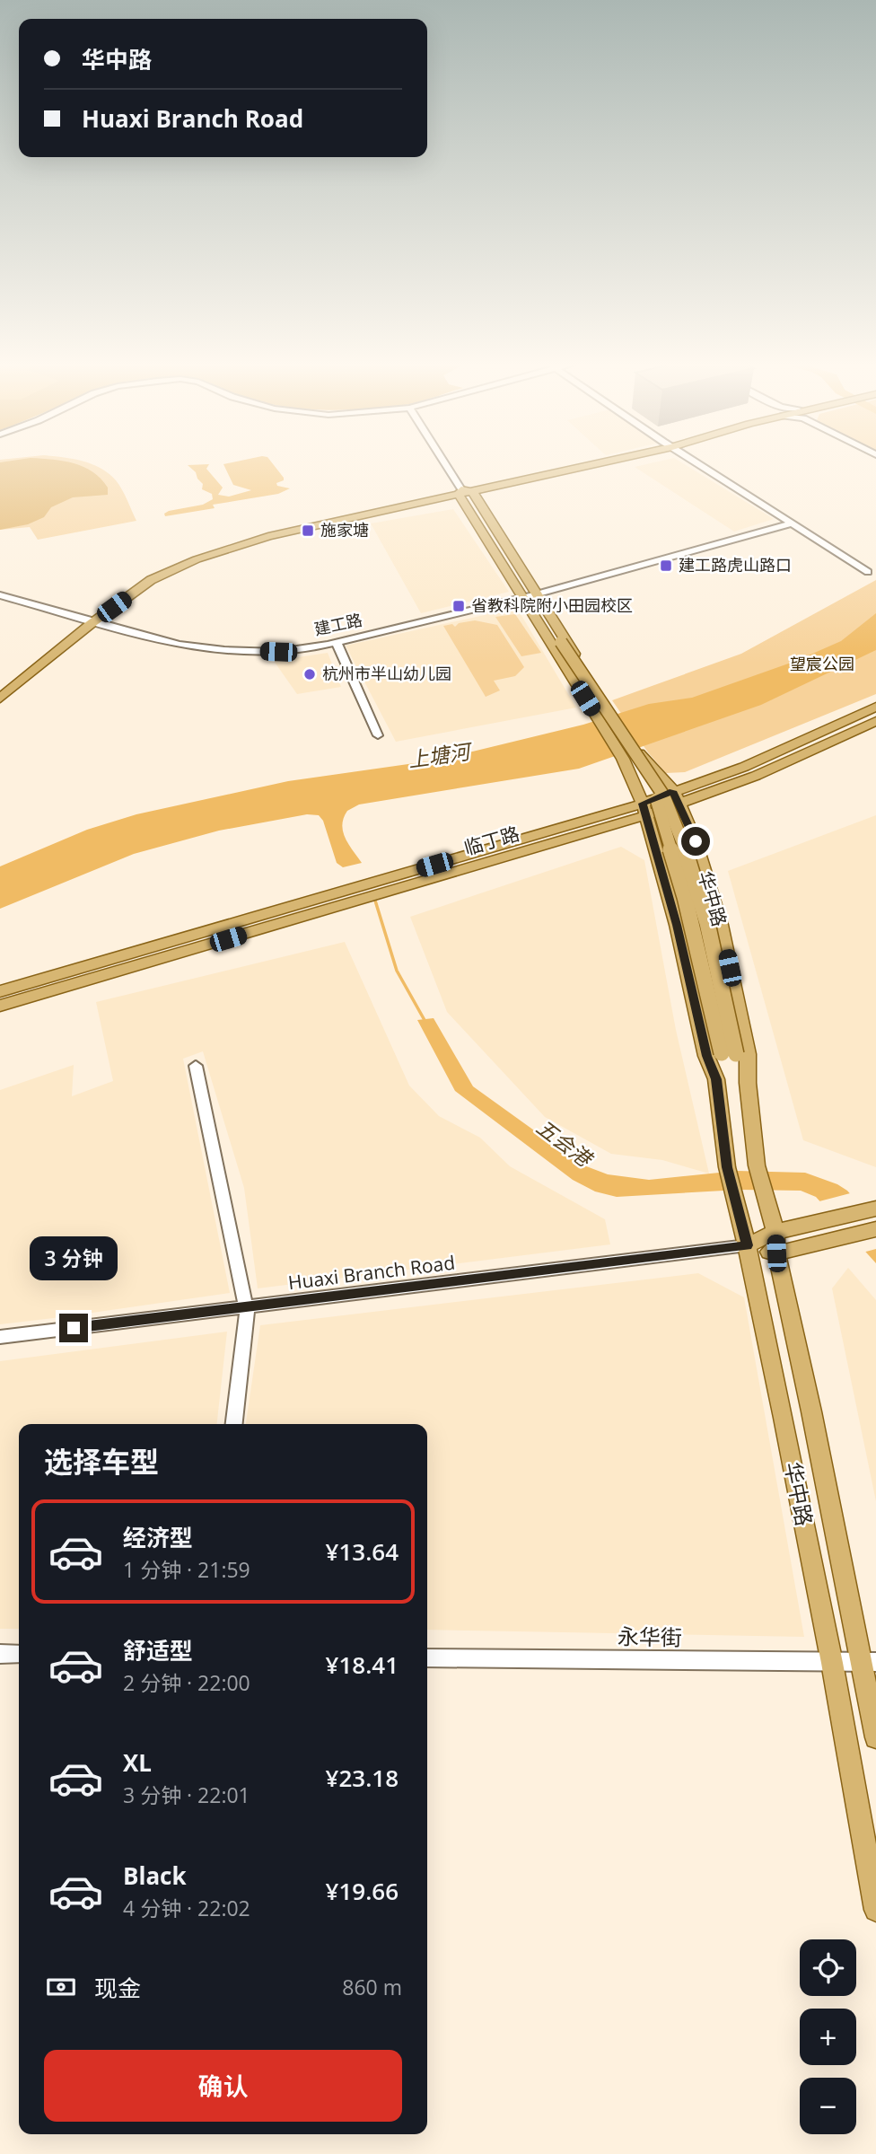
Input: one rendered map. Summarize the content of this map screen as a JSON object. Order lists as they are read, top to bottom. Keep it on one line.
{"streets":{"main road":["临丁路","华中路"],"street":["建工路","Huaxi Branch Road","永华街"]},"crossings":[["建工路","华中路"],["临丁路","华中路"],["华中路","Huaxi Branch Road"],["华中路","永华街"]],"water":["上塘河","五会港"],"parks":["望宸公园"],"places":{"transit":["施家塘","建工路虎山路口","省教科院附小田园校区"],"other":["杭州市半山幼儿园"]},"page":{"banner":["华中路","Huaxi Branch Road"],"bubble":"3 分钟","heading":"选择车型","list":[{"name":"经济型","note":"1 分钟 · 21:59","value":"¥13.64"},{"name":"舒适型","note":"2 分钟 · 22:00","value":"¥18.41"},{"name":"XL","note":"3 分钟 · 22:01","value":"¥23.18"},{"name":"Black","note":"4 分钟 · 22:02","value":"¥19.66"}],"map_buttons":["+","−"],"pay":["现金","860 m"],"buttons":"确认"}}
